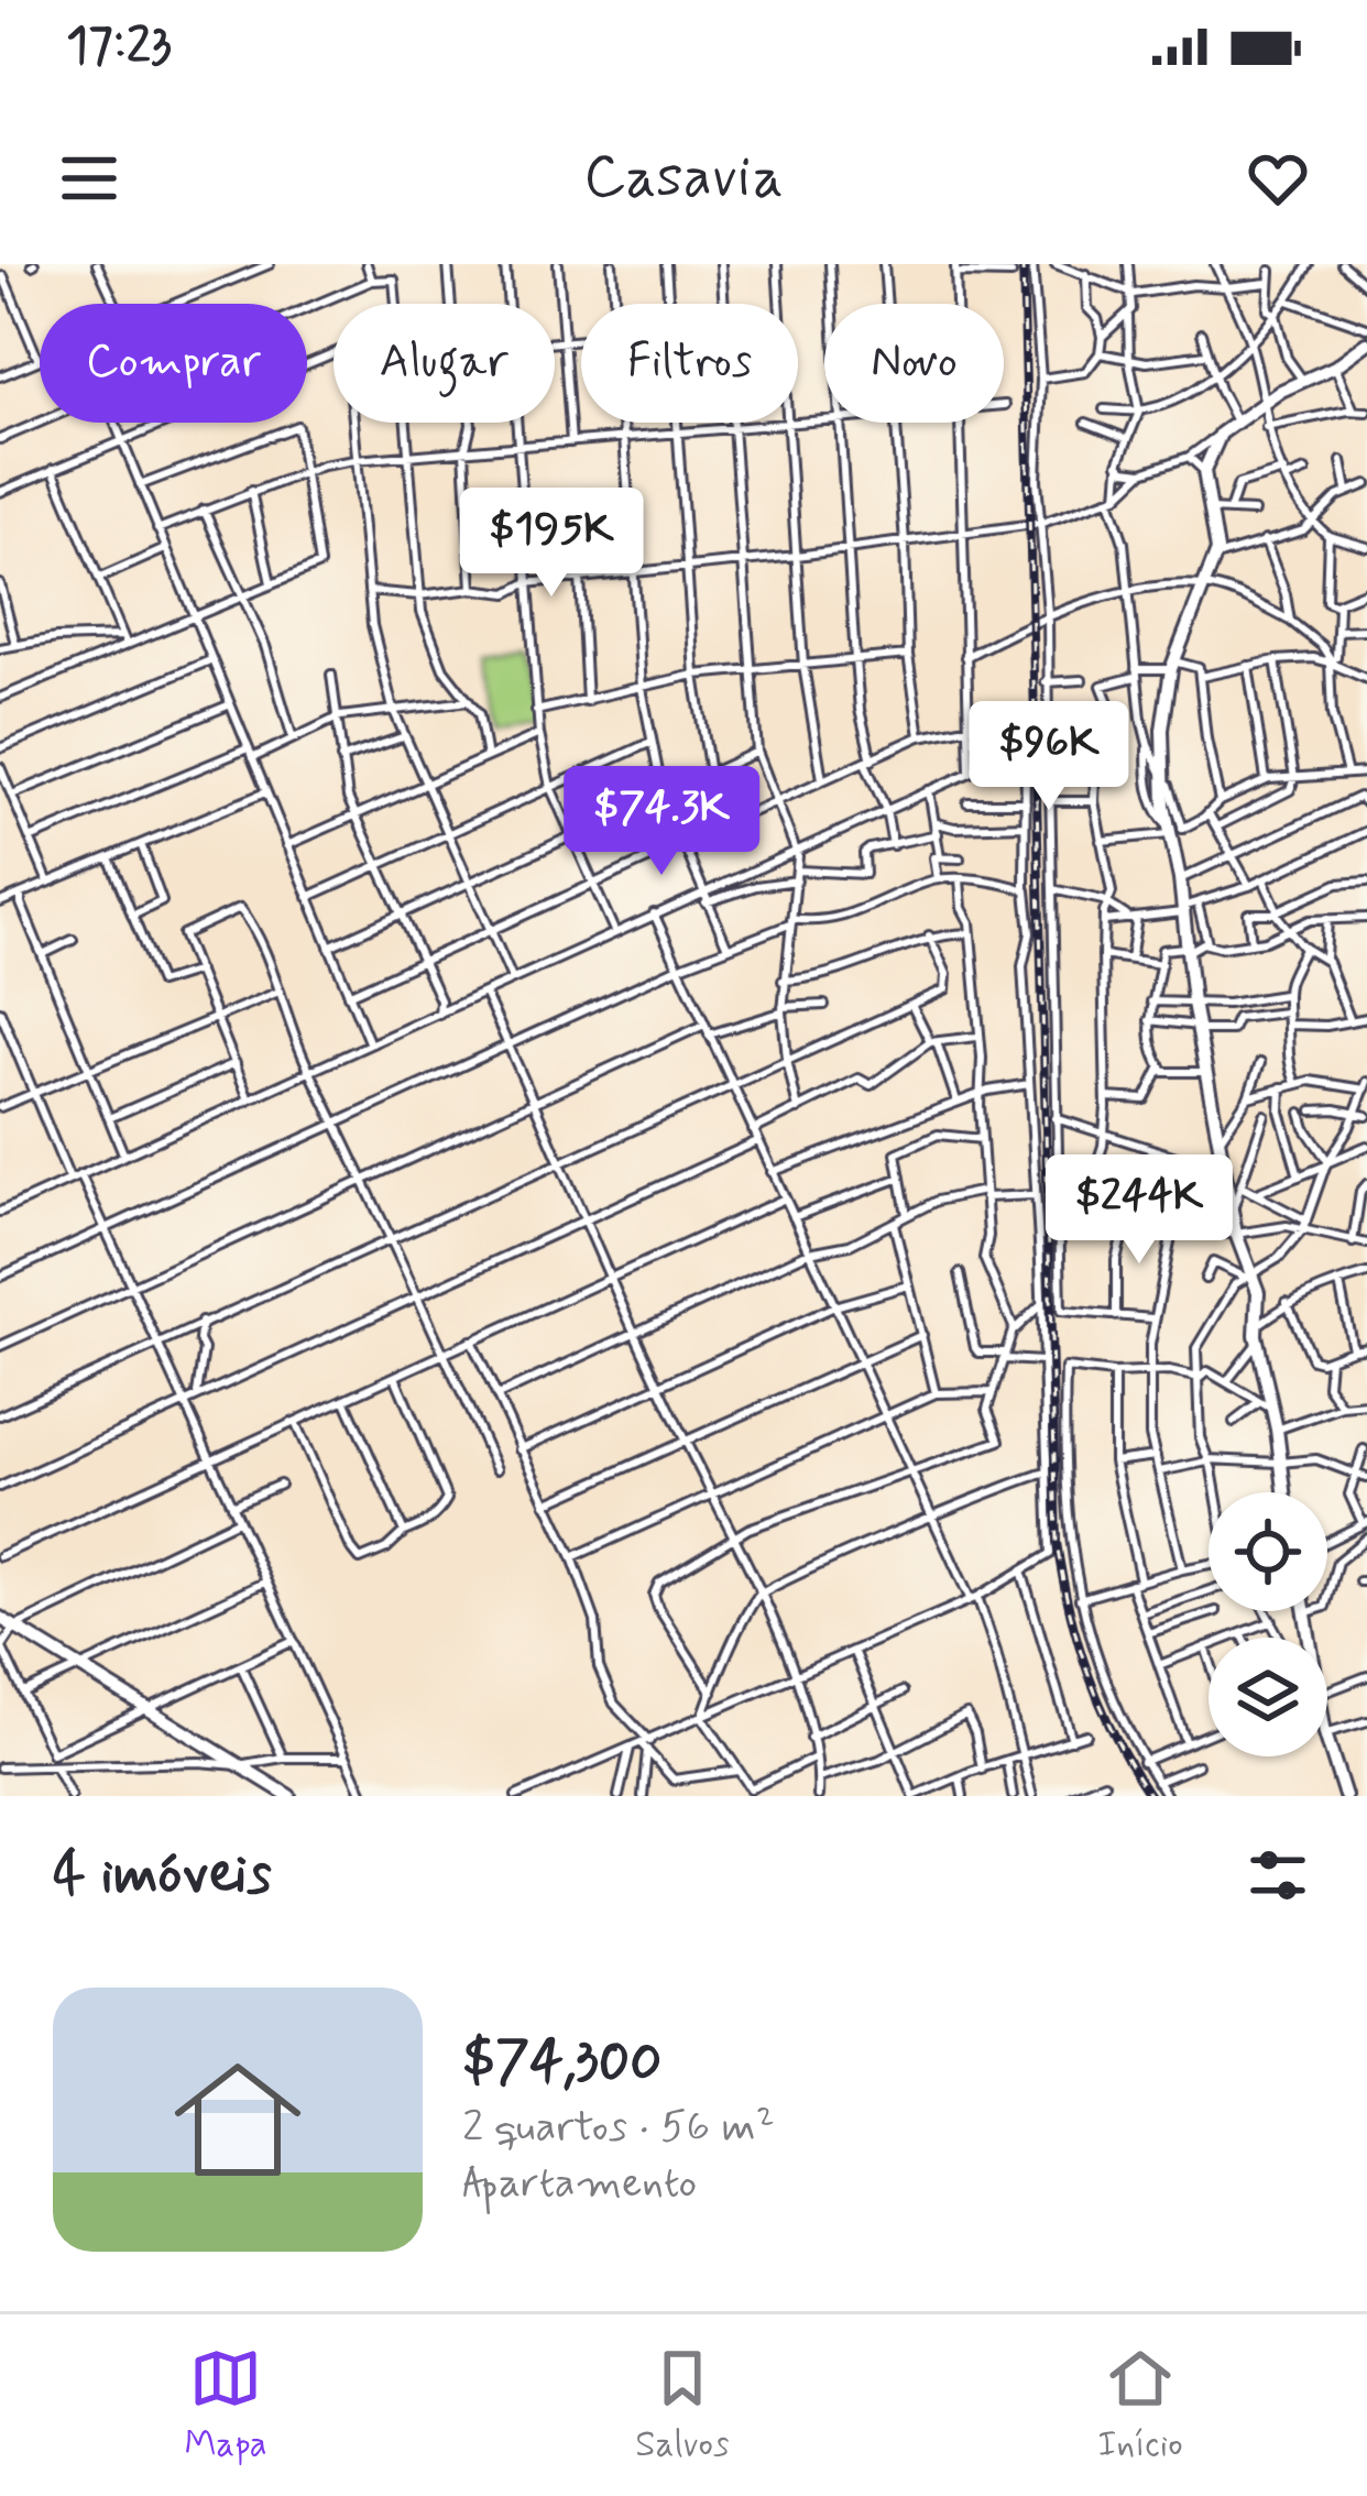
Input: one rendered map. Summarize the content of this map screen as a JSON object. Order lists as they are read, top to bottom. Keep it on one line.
{"page":{"status":"17:23","header":"Casavia","chip":["Comprar","Alugar","Filtros","Novo"],"price":["$195K","$96K","$74.3K","$244K"],"heading":"4 imóveis","list":[{"name":"$74,300","note":"2 quartos · 56 m² · Apartamento"}],"tabs":["Mapa","Salvos","Início"]}}
